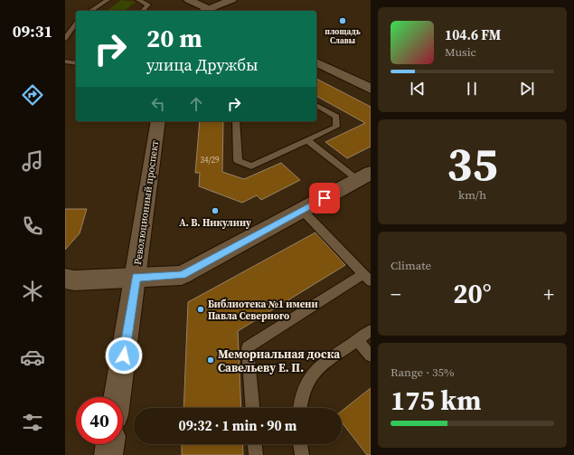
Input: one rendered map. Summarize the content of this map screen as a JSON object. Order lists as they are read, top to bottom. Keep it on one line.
{"streets":{"street":["Революционный проспект"]},"places":["площадь Славы","А. В. Никулину","Библиотека №1 имени Павла Северного","Мемориальная доска Савельеву Е. П."],"house_numbers":["34/29"],"page":{"tabs":"09:31","turn":["20 m","улица Дружбы"],"song":["104.6 FM","Music"],"tile":[["35","km/h"],"Climate",["Range · 35%","175 km"]],"heat":["−","20°","+"],"limit":"40","trip":"09:32 · 1 min · 90 m"}}
